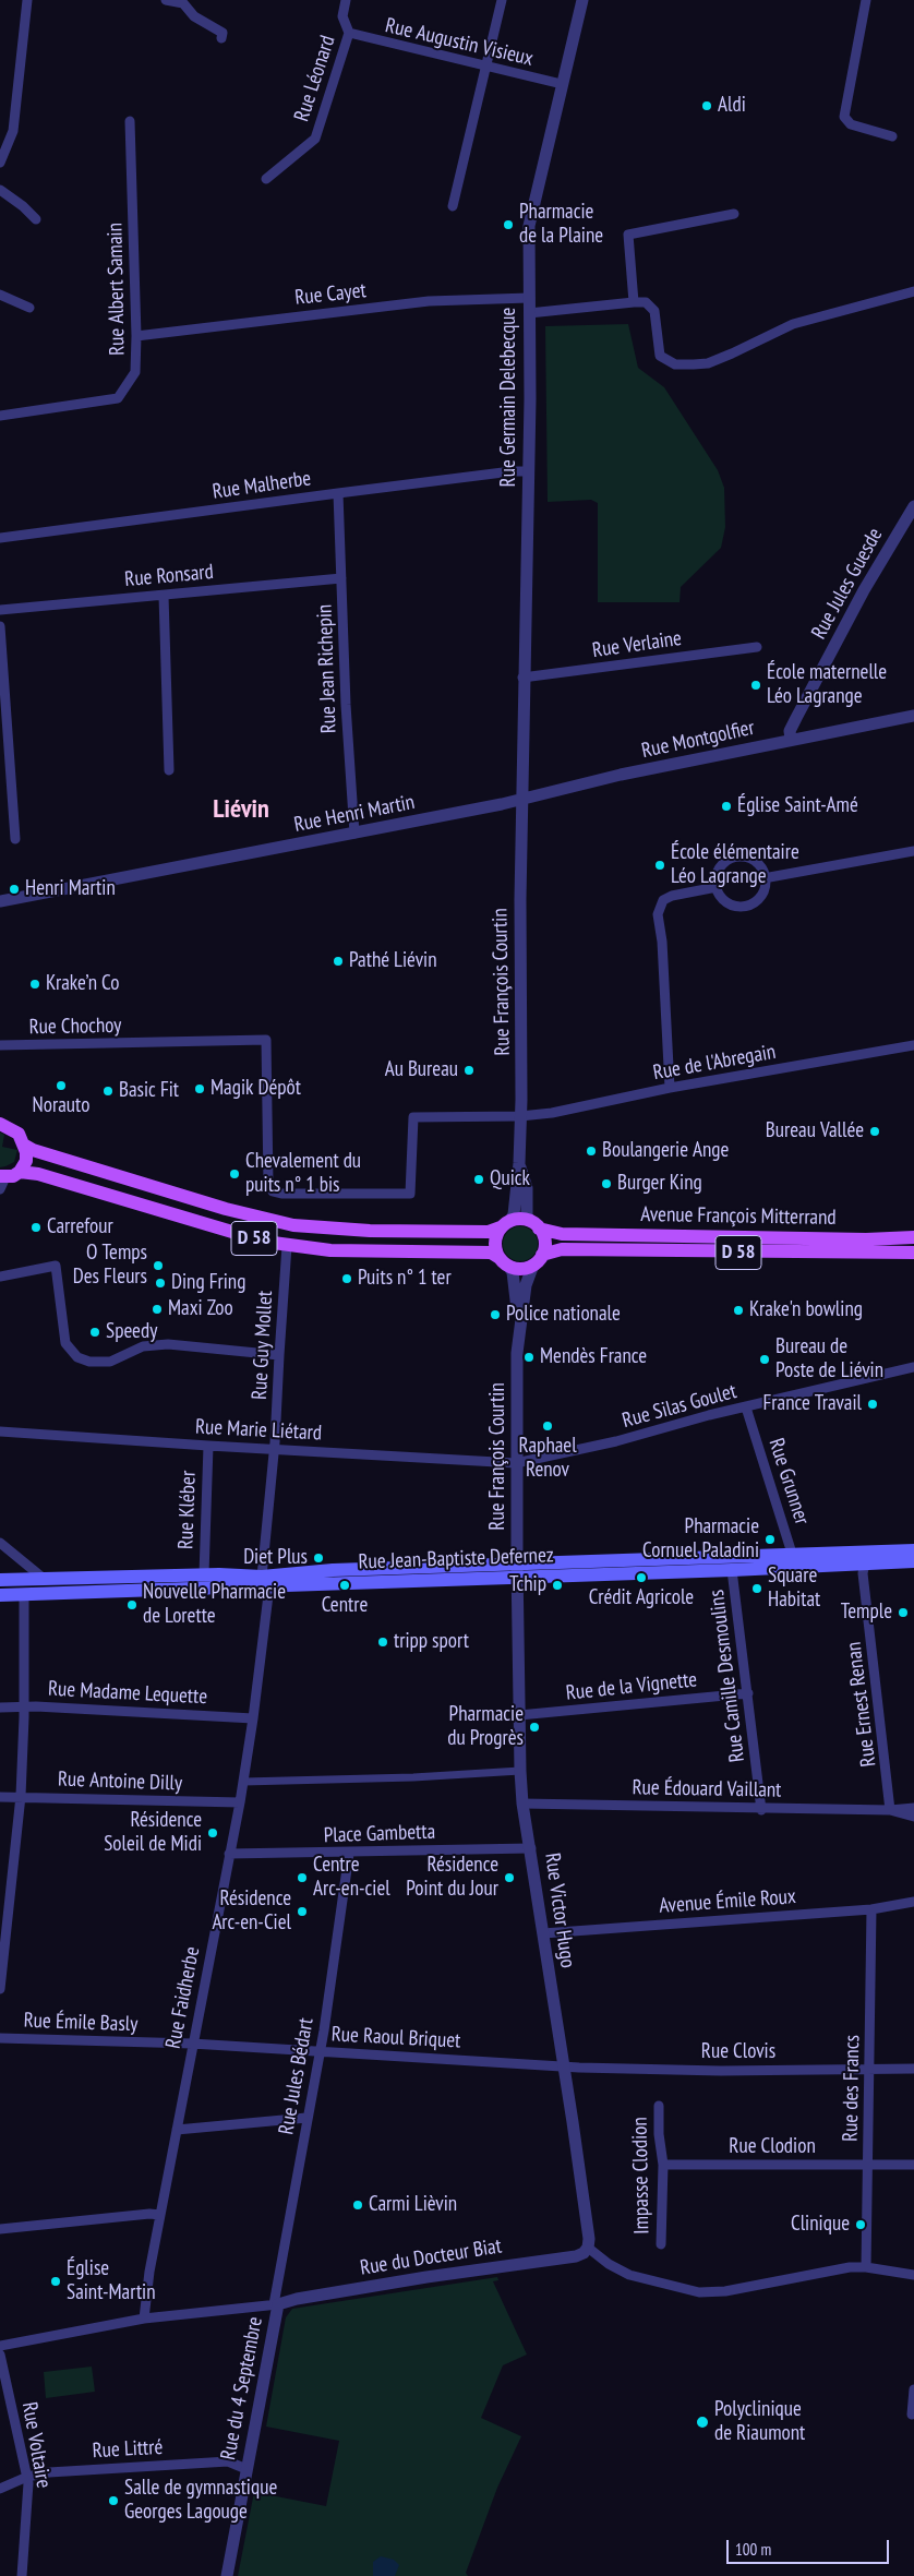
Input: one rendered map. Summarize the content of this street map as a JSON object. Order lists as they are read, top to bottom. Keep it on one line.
{"streets":{"main road":["Avenue François Mitterrand","D 58","Rue Jean-Baptiste Defernez"],"street":["Rue Augustin Visieux","Rue Léonard","Rue Albert Samain","Rue Cayet","Rue Germain Delebecque","Rue Malherbe","Rue Ronsard","Rue Jules Guesde","Rue Verlaine","Rue Jean Richepin","Rue Montgolfier","Rue Henri Martin","Rue François Courtin","Rue Chochoy","Rue de l'Abregain","Rue Guy Mollet","Rue Silas Goulet","Rue Marie Liétard","Rue Grunner","Rue Kléber","Rue Camille Desmoulins","Rue de la Vignette","Rue Madame Lequette","Rue Ernest Renan","Rue Antoine Dilly","Rue Édouard Vaillant","Place Gambetta","Avenue Émile Roux","Rue Victor Hugo","Rue Faidherbe","Rue Émile Basly","Rue Raoul Briquet","Rue Clovis","Rue Jules Bédart","Rue des Francs","Rue Clodion","Impasse Clodion","Rue du Docteur Biat","Rue du 4 Septembre","Rue Voltaire","Rue Littré"]},"crossings":[["Rue Augustin Visieux","Rue Léonard"],["Rue Augustin Visieux","Rue Germain Delebecque"],["Rue Albert Samain","Rue Cayet"],["Rue Cayet","Rue Germain Delebecque"],["Rue Germain Delebecque","Rue Malherbe"],["Rue Germain Delebecque","Rue Verlaine"],["Rue Germain Delebecque","Rue Montgolfier"],["Rue Germain Delebecque","Rue Henri Martin"],["Rue Germain Delebecque","Rue François Courtin"],["Rue Malherbe","Rue Jean Richepin"],["Rue Ronsard","Rue Jean Richepin"],["Rue Jules Guesde","Rue Montgolfier"],["Rue Jean Richepin","Rue Henri Martin"],["Rue Montgolfier","Rue Henri Martin"],["Rue Montgolfier","Rue François Courtin"],["Rue Henri Martin","Rue François Courtin"],["Rue François Courtin","Rue Chochoy"],["Rue François Courtin","Rue de l'Abregain"],["Rue François Courtin","Rue Silas Goulet"],["Rue François Courtin","Rue Marie Liétard"],["Rue François Courtin","Rue Jean-Baptiste Defernez"],["Rue François Courtin","Rue Victor Hugo"],["Rue Chochoy","Rue de l'Abregain"],["Avenue François Mitterrand","D 58"],["D 58","Rue Guy Mollet"],["Rue Guy Mollet","Rue Marie Liétard"],["Rue Guy Mollet","Rue Jean-Baptiste Defernez"],["Rue Guy Mollet","Rue Faidherbe"],["Rue Silas Goulet","Rue Marie Liétard"],["Rue Silas Goulet","Rue Grunner"],["Rue Marie Liétard","Rue Kléber"],["Rue Grunner","Rue Jean-Baptiste Defernez"],["Rue Kléber","Rue Jean-Baptiste Defernez"],["Rue Jean-Baptiste Defernez","Rue Camille Desmoulins"],["Rue Jean-Baptiste Defernez","Rue Ernest Renan"],["Rue Jean-Baptiste Defernez","Rue Victor Hugo"],["Rue Jean-Baptiste Defernez","Rue Faidherbe"],["Rue Camille Desmoulins","Rue de la Vignette"],["Rue Camille Desmoulins","Rue Édouard Vaillant"],["Rue de la Vignette","Rue Victor Hugo"],["Rue Madame Lequette","Rue Faidherbe"],["Rue Ernest Renan","Rue Édouard Vaillant"],["Rue Antoine Dilly","Rue Faidherbe"],["Rue Édouard Vaillant","Rue Victor Hugo"],["Place Gambetta","Rue Victor Hugo"],["Place Gambetta","Rue Faidherbe"],["Place Gambetta","Rue Jules Bédart"],["Avenue Émile Roux","Rue Victor Hugo"],["Avenue Émile Roux","Rue des Francs"],["Rue Victor Hugo","Rue Raoul Briquet"],["Rue Victor Hugo","Rue Clovis"],["Rue Victor Hugo","Rue du Docteur Biat"],["Rue Faidherbe","Rue Émile Basly"],["Rue Faidherbe","Rue Raoul Briquet"],["Rue Émile Basly","Rue Raoul Briquet"],["Rue Raoul Briquet","Rue Clovis"],["Rue Raoul Briquet","Rue Jules Bédart"],["Rue Clovis","Rue des Francs"],["Rue Jules Bédart","Rue du Docteur Biat"],["Rue Jules Bédart","Rue du 4 Septembre"],["Rue des Francs","Rue Clodion"],["Rue Clodion","Impasse Clodion"],["Rue du Docteur Biat","Rue du 4 Septembre"],["Rue du 4 Septembre","Rue Littré"],["Rue Voltaire","Rue Littré"]],"districts":["Liévin"],"places":["Aldi","Pharmacie de la Plaine","École maternelle Léo Lagrange","Église Saint-Amé","École élémentaire Léo Lagrange","Henri Martin","Pathé Liévin","Krake’n Co","Au Bureau","Norauto","Magik Dépôt","Basic Fit","Bureau Vallée","Boulangerie Ange","Chevalement du puits n° 1 bis","Quick","Burger King","Carrefour","O Temps Des Fleurs","Puits n° 1 ter","Ding Fring","Maxi Zoo","Krake'n bowling","Police nationale","Speedy","Mendès France","Bureau de Poste de Liévin","France Travail","Raphael Renov","Pharmacie Cornuel Paladini","Diet Plus","Crédit Agricole","Centre","Tchip","Square Habitat","Nouvelle Pharmacie de Lorette","Temple","tripp sport","Pharmacie du Progrès","Résidence Soleil de Midi","Centre Arc-en-ciel","Résidence Point du Jour","Résidence Arc-en-Ciel","Carmi Lièvin","Clinique","Église Saint-Martin","Polyclinique de Riaumont","Salle de gymnastique Georges Lagouge"],"scale_bar":"100 m"}
